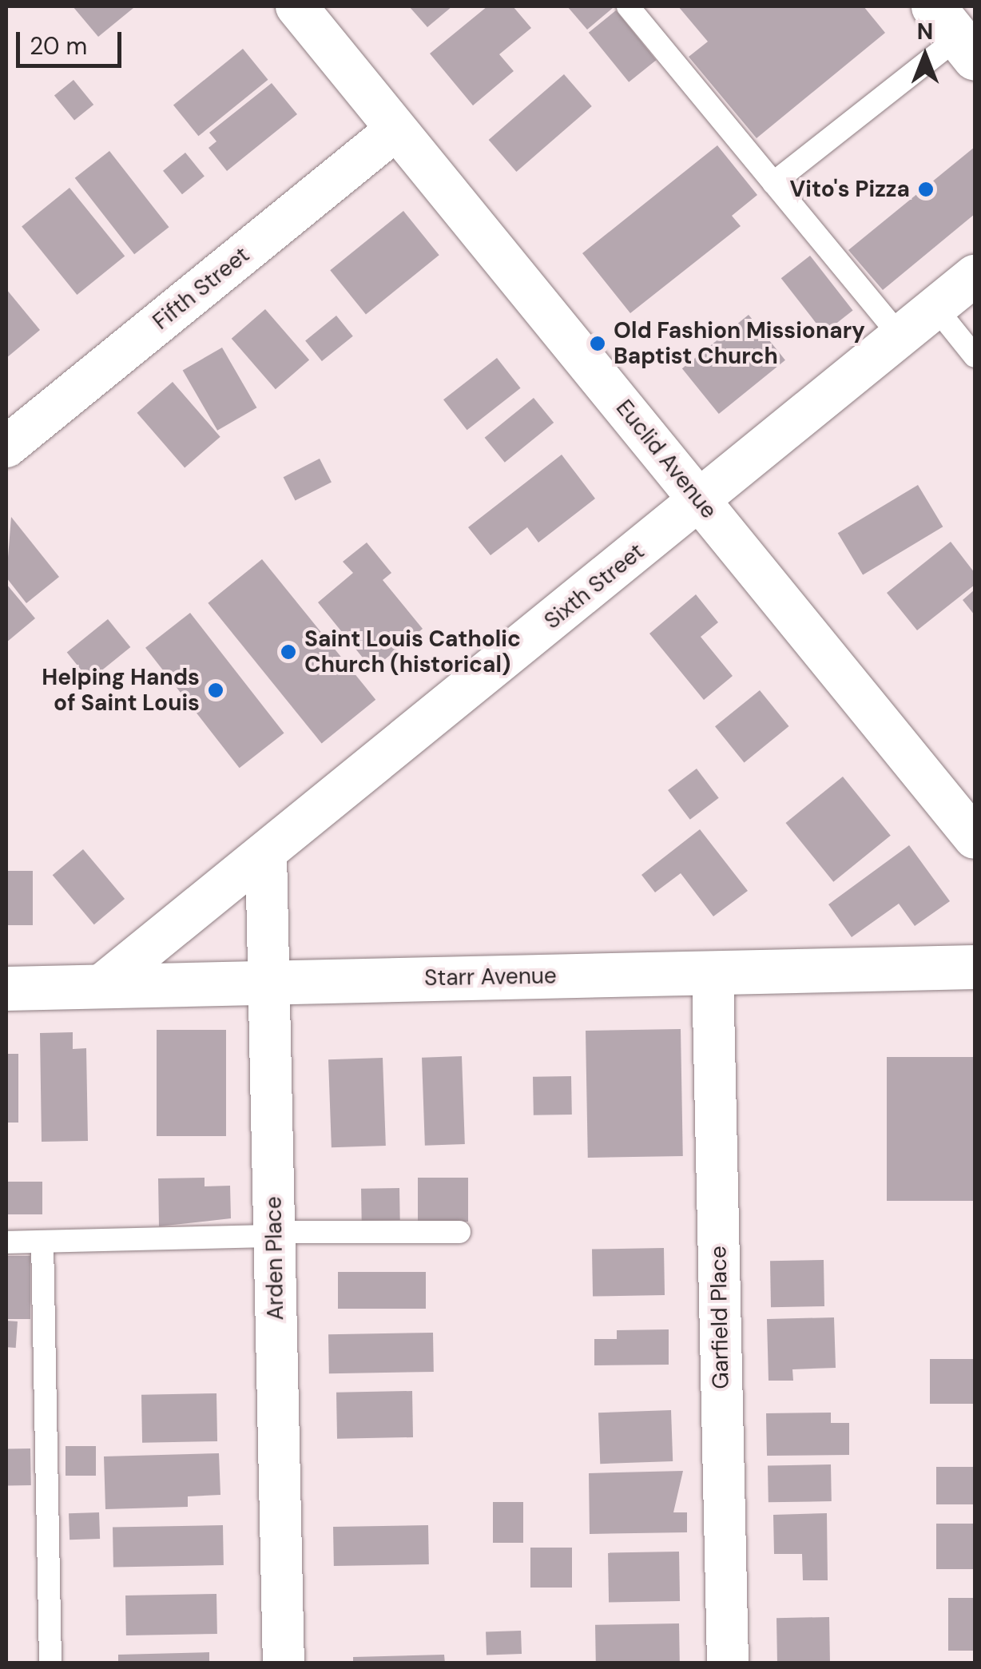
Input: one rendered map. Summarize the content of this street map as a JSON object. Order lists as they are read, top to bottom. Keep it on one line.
{"streets":{"main road":["Starr Avenue"],"street":["Fifth Street","Euclid Avenue","Sixth Street","Arden Place","Garfield Place"]},"crossings":[["Fifth Street","Euclid Avenue"],["Euclid Avenue","Sixth Street"],["Sixth Street","Starr Avenue"],["Sixth Street","Arden Place"],["Starr Avenue","Arden Place"],["Starr Avenue","Garfield Place"]],"places":["Vito's Pizza","Old Fashion Missionary Baptist Church","Saint Louis Catholic Church (historical)","Helping Hands of Saint Louis"],"scale_bar":"20 m","north":"top"}
